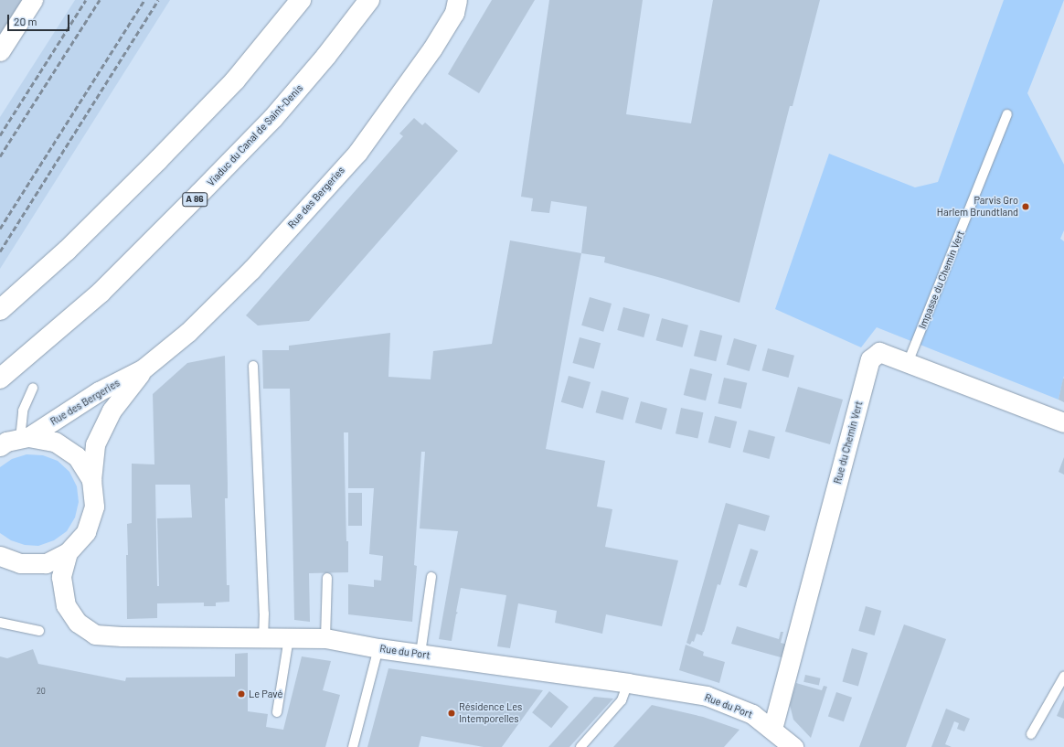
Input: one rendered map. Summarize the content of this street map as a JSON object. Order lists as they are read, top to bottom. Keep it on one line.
{"streets":{"highway":["Viaduc du Canal de Saint-Denis","A 86"],"street":["Rue des Bergeries","Rue du Chemin Vert","Rue du Port"],"lane":["Impasse du Chemin Vert"]},"crossings":[["Impasse du Chemin Vert","Rue du Chemin Vert"],["Rue du Chemin Vert","Rue du Port"]],"places":["Parvis Gro Harlem Brundtland","Le Pavé","Résidence Les Intemporelles"],"house_numbers":["20"],"scale_bar":"20 m"}
